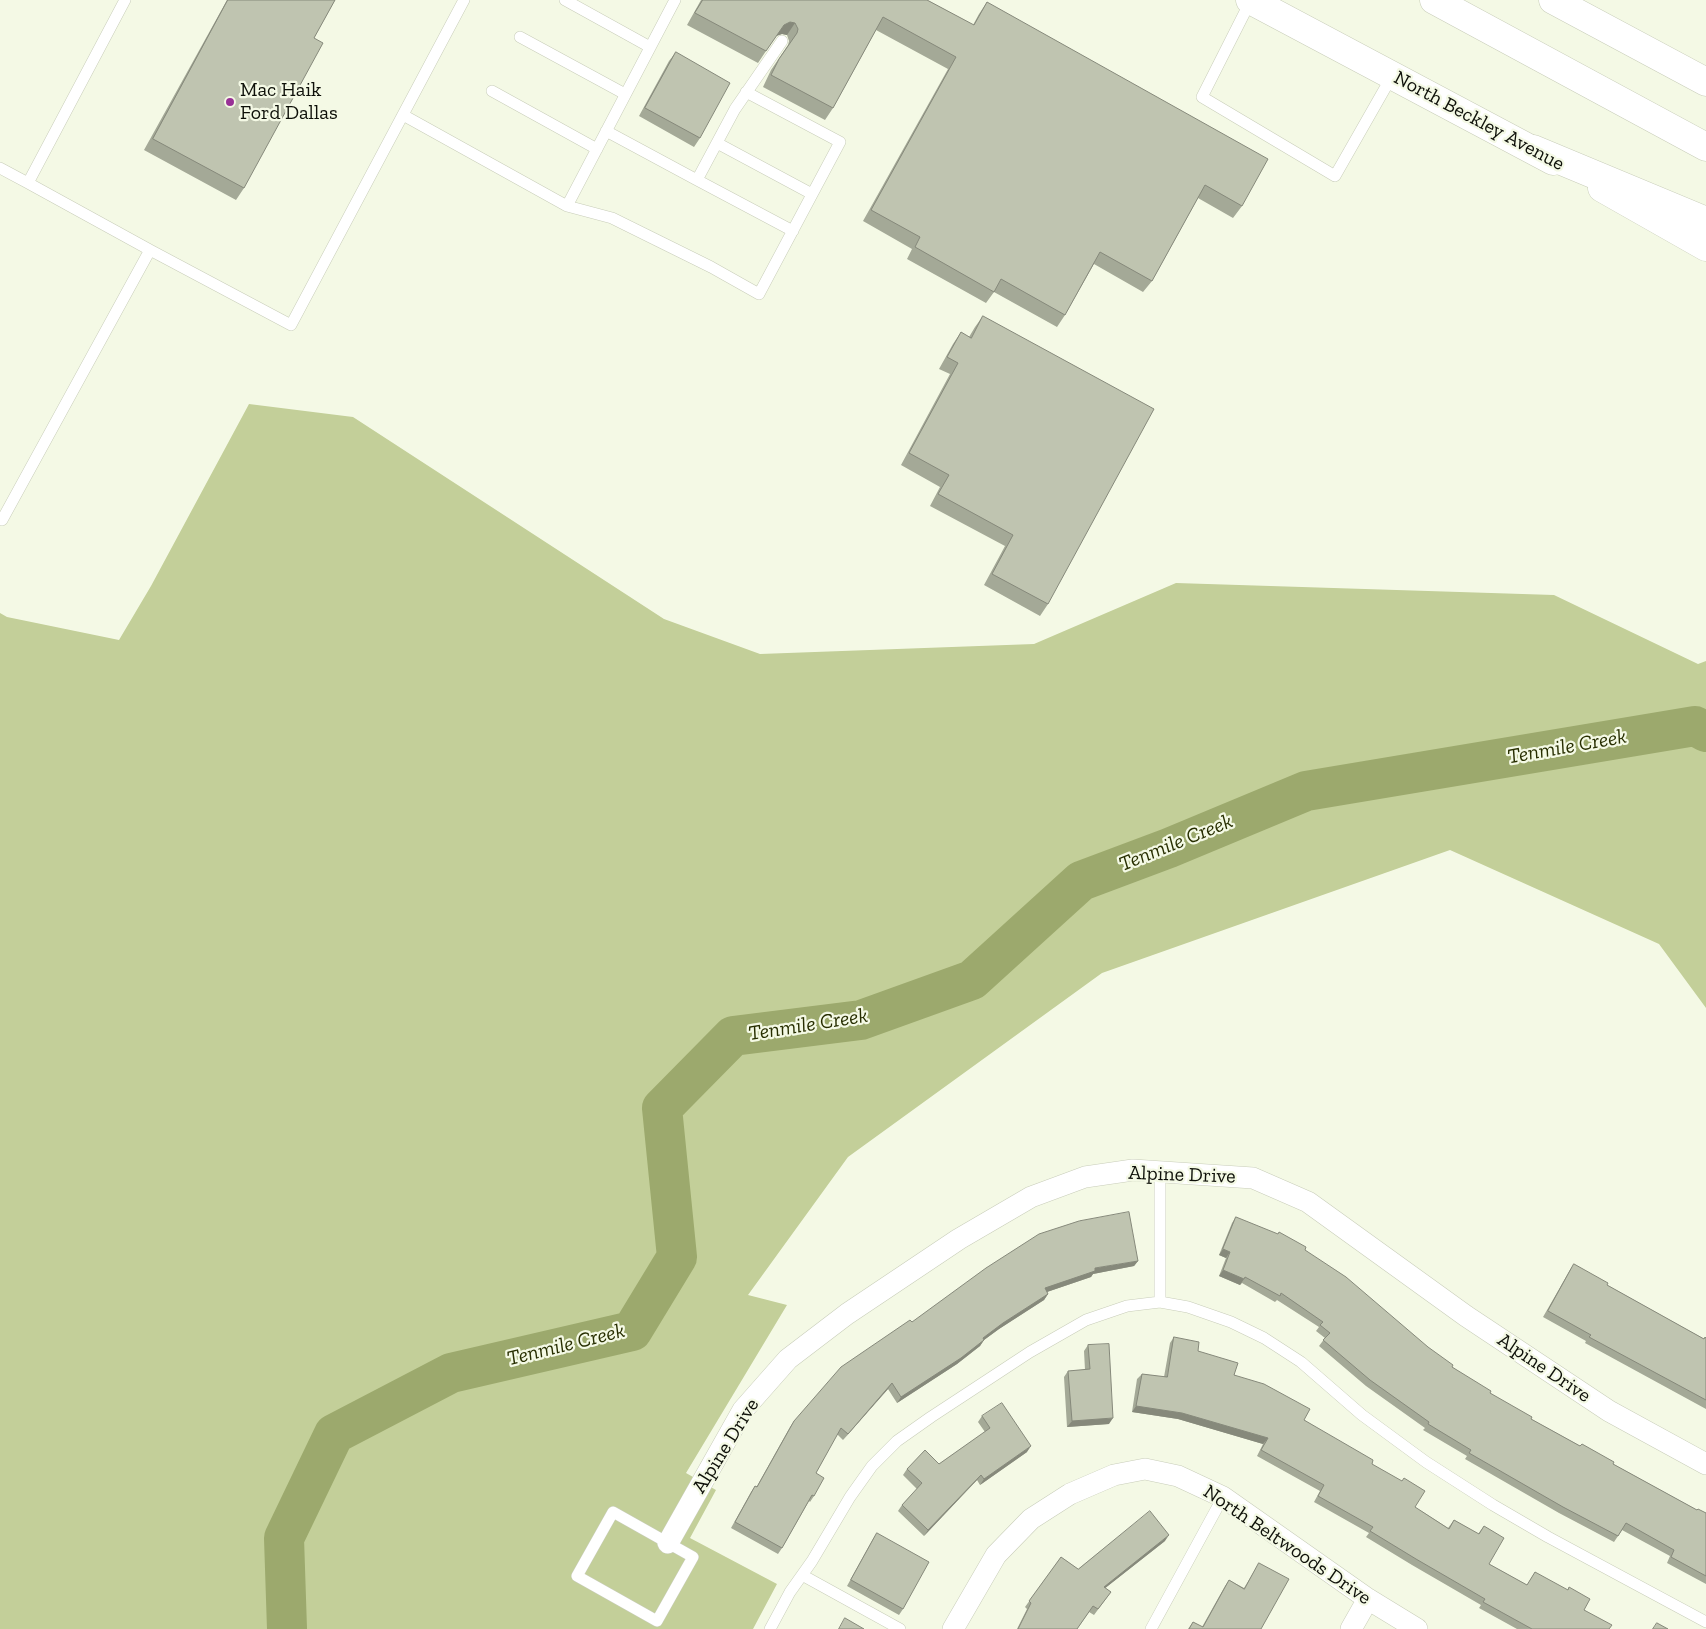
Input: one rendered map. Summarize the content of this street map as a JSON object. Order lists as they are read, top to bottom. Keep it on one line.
{"streets":{"main road":["North Beckley Avenue"],"street":["Alpine Drive","North Beltwoods Drive"]},"water":["Tenmile Creek"],"places":["Mac Haik Ford Dallas"]}
